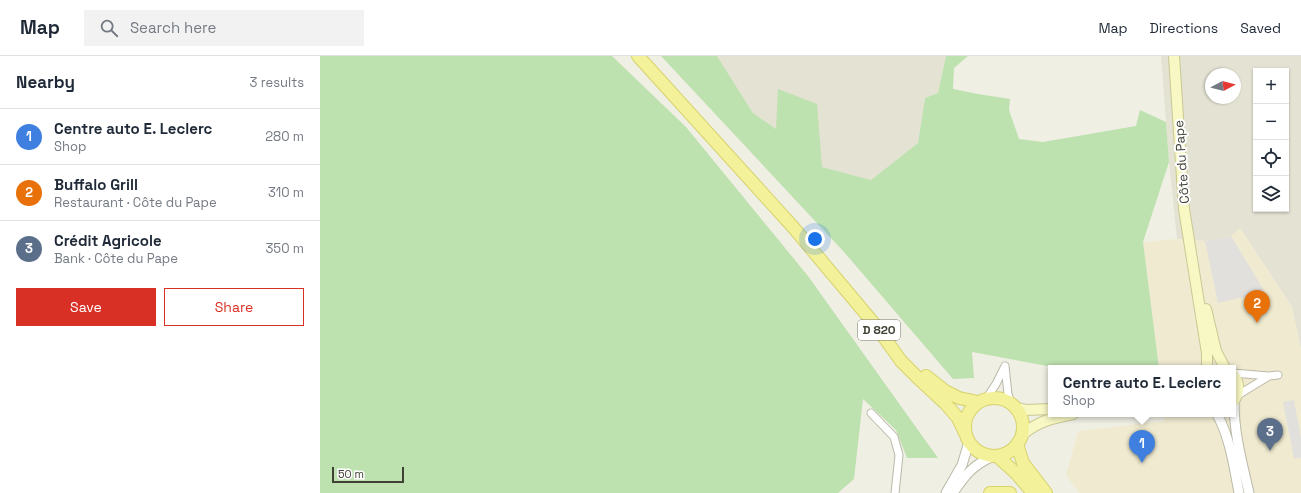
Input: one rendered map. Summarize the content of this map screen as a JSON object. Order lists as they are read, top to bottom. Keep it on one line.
{"streets":{"main road":["Côte du Pape","D 820"]},"scale_bar":"50 m","north":"right","page":{"header":"Map","search":"Search here","nav":["Map","Directions","Saved"],"heading":["Nearby","3 results"],"map_buttons":["+","−"],"list":[{"mark":"1","name":"Centre auto E. Leclerc","note":"Shop","value":"280 m"},{"mark":"2","name":"Buffalo Grill","note":"Restaurant · Côte du Pape","value":"310 m"},{"mark":"3","name":"Crédit Agricole","note":"Bank · Côte du Pape","value":"350 m"}],"buttons":["Save","Share"],"pins":["2","3","1"],"popup":["Centre auto E. Leclerc","Shop"],"scale":"50 m"}}
